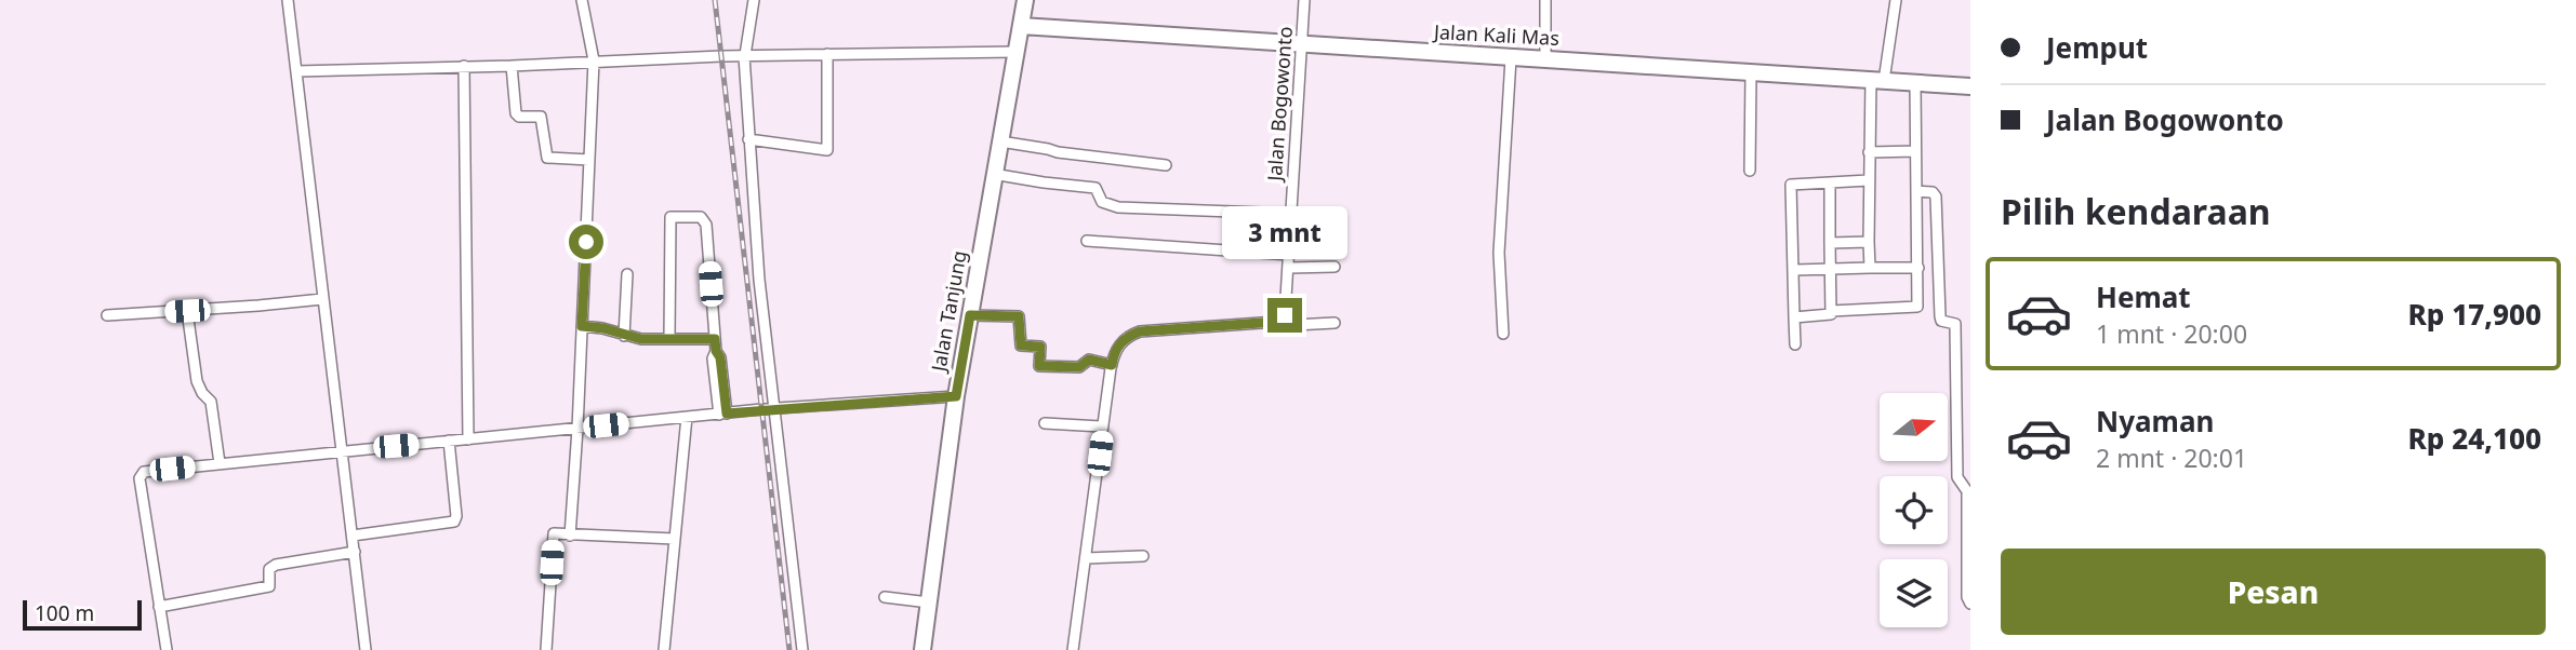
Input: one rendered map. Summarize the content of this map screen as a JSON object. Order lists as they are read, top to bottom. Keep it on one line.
{"streets":{"main road":["Jalan Kali Mas","Jalan Tanjung"],"street":["Jalan Bogowonto"]},"crossings":[["Jalan Kali Mas","Jalan Bogowonto"],["Jalan Kali Mas","Jalan Tanjung"]],"scale_bar":"100 m","north":"right","page":{"banner":["Jemput","Jalan Bogowonto"],"heading":"Pilih kendaraan","bubble":"3 mnt","list":[{"name":"Hemat","note":"1 mnt · 20:00","value":"Rp 17,900"},{"name":"Nyaman","note":"2 mnt · 20:01","value":"Rp 24,100"}],"buttons":"Pesan","scale":"100 m"}}
